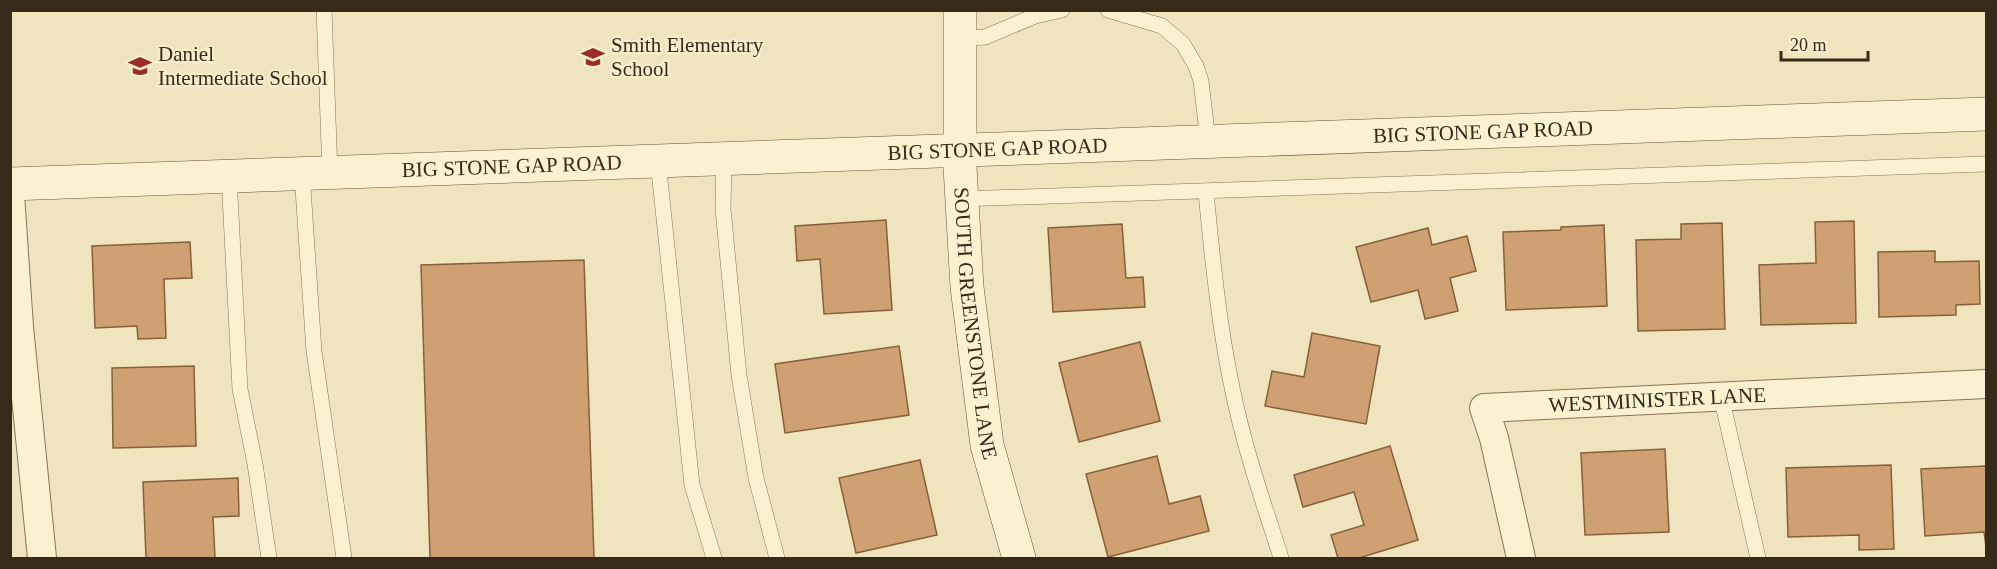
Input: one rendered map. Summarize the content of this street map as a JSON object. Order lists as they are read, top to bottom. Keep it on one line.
{"streets":{"street":["BIG STONE GAP ROAD","SOUTH GREENSTONE LANE","WESTMINISTER LANE"]},"crossings":[["BIG STONE GAP ROAD","SOUTH GREENSTONE LANE"]],"places":{"school or university":["Smith Elementary School","Daniel Intermediate School"]},"scale_bar":"20 m"}
